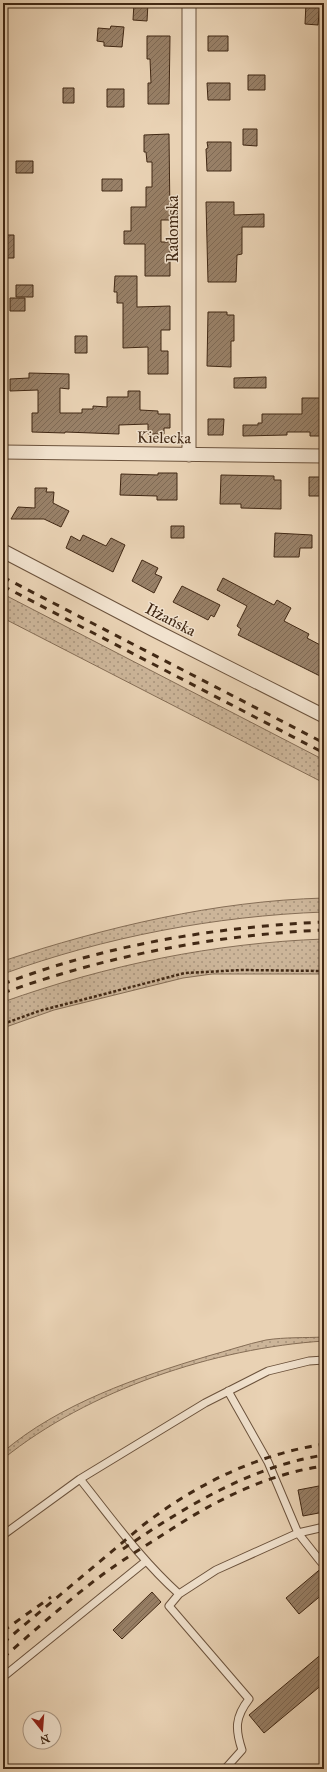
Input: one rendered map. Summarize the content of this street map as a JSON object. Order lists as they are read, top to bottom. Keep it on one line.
{"streets":{"street":["Radomska","Kielecka","Iłżańska"]},"crossings":[["Radomska","Kielecka"]],"north":"bottom"}
